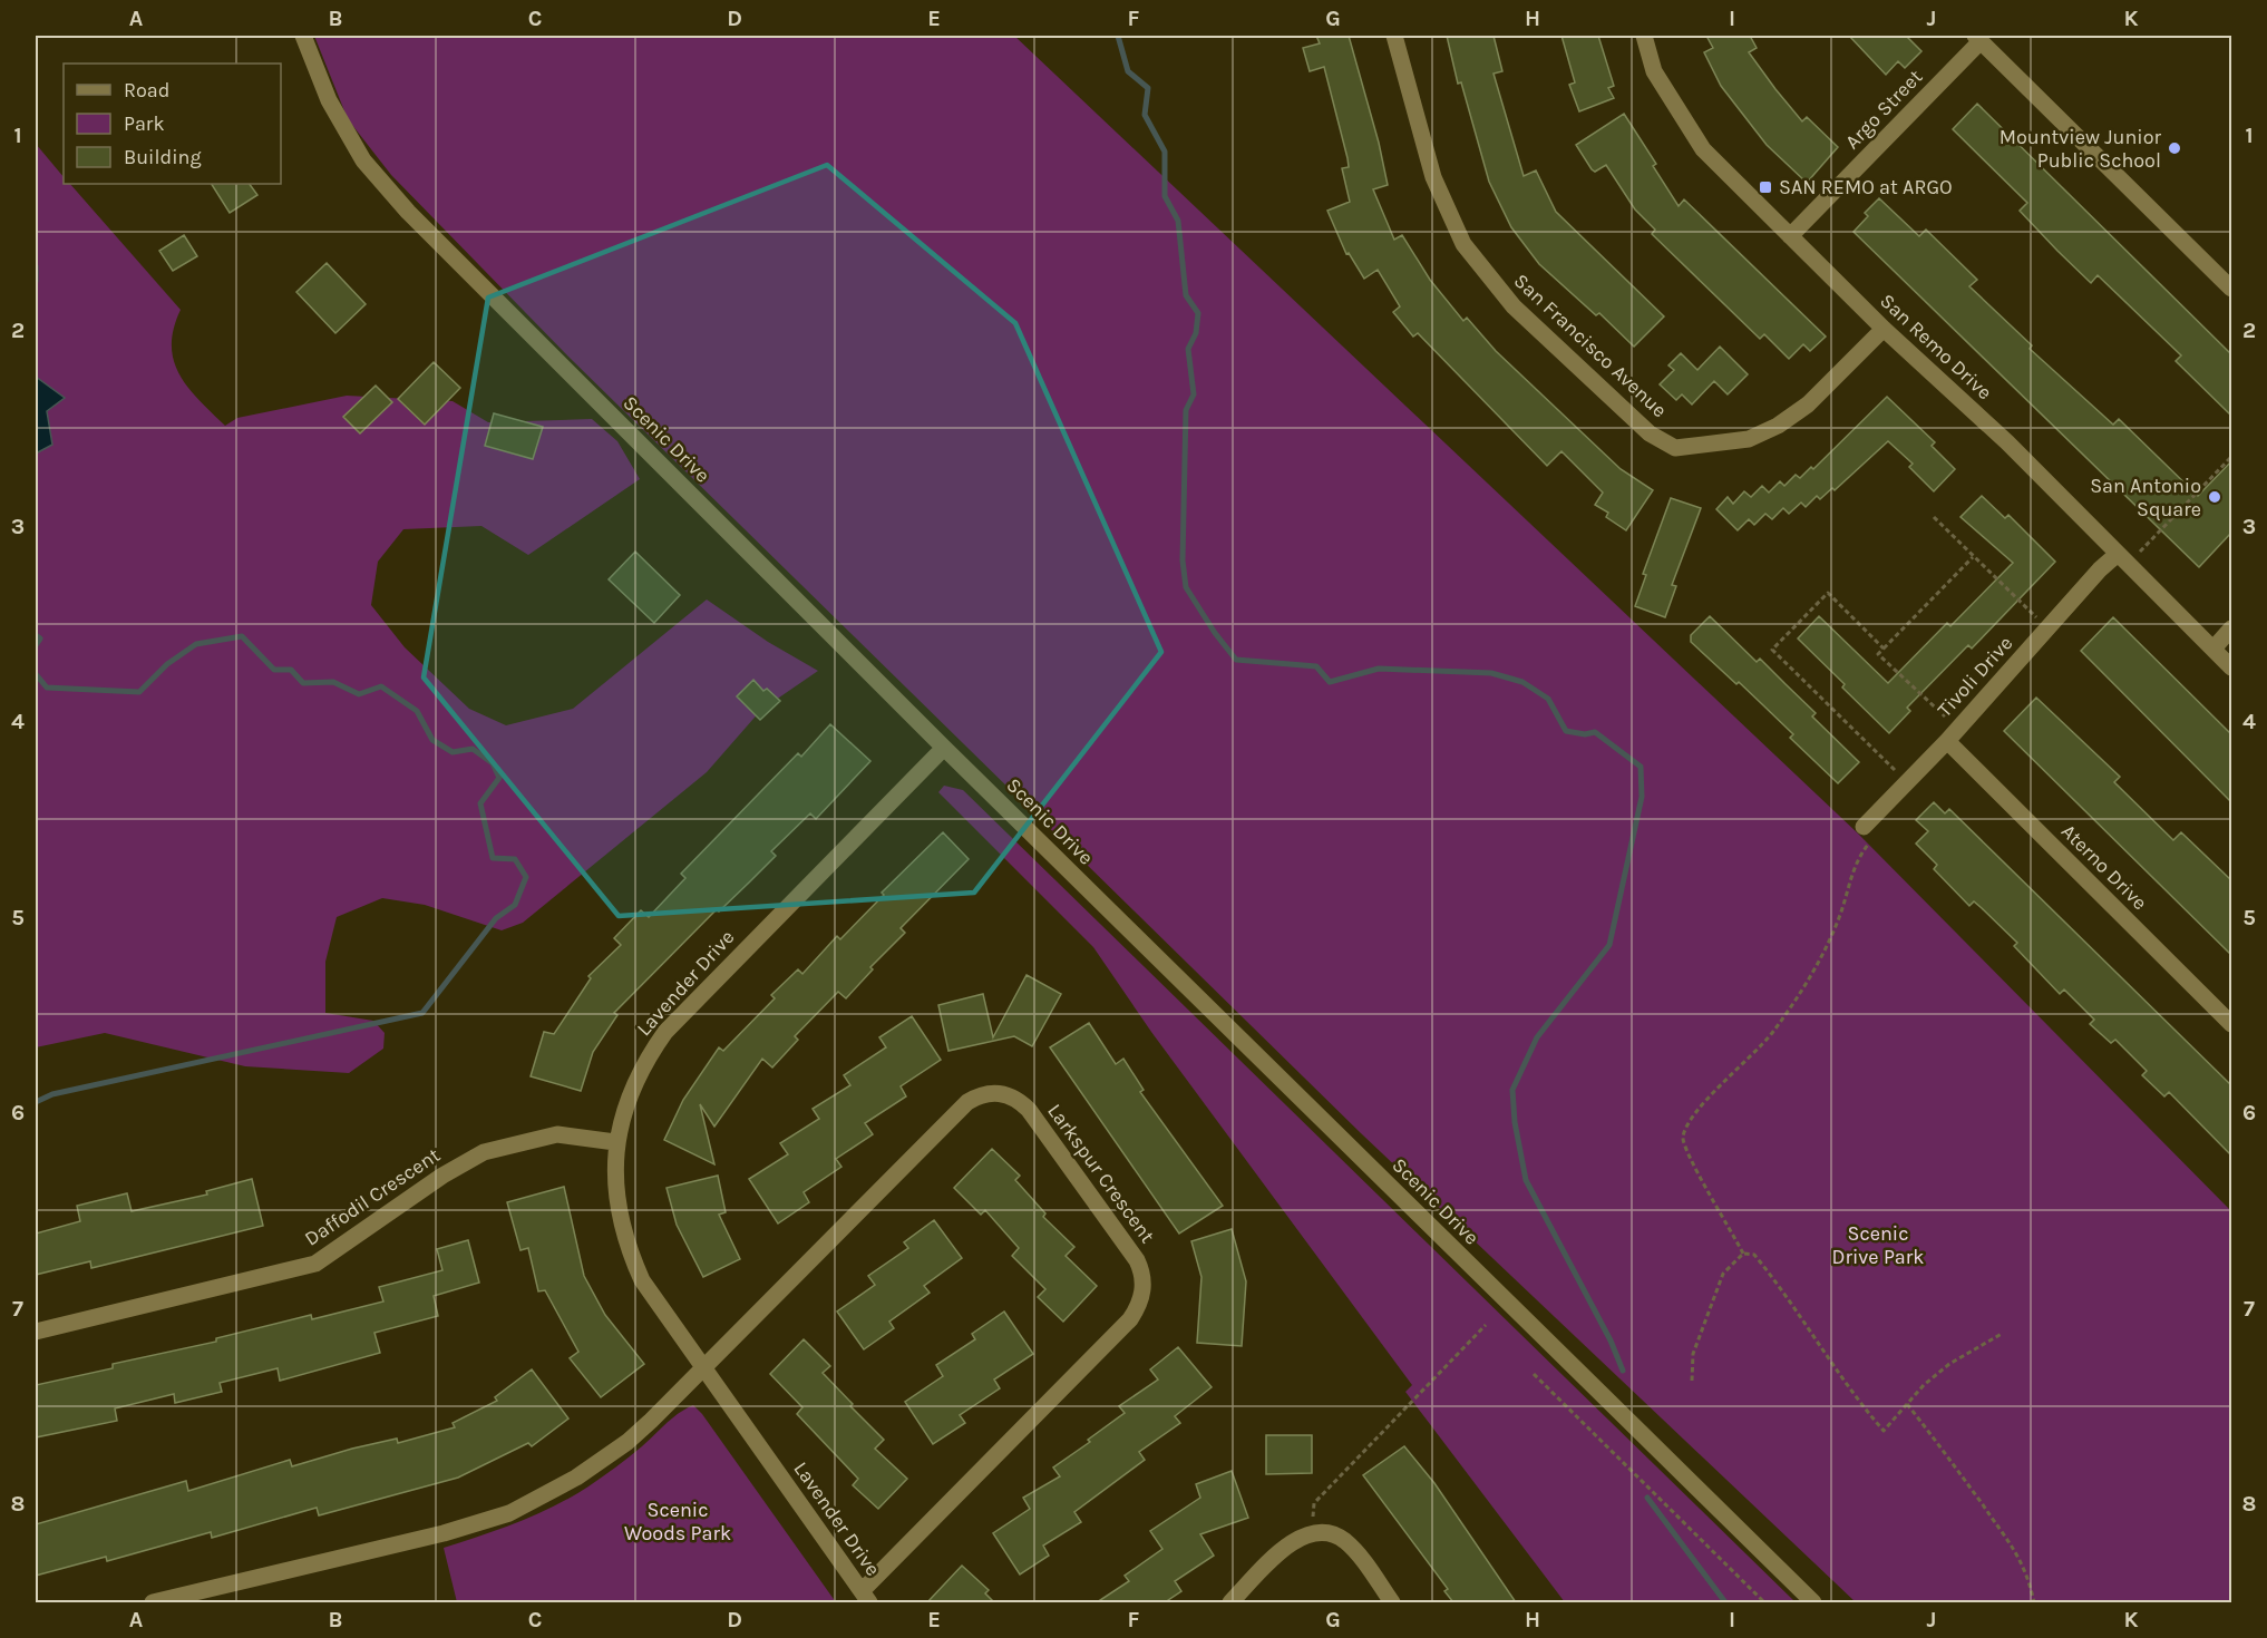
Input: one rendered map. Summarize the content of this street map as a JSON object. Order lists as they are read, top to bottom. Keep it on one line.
{"streets":{"street":["Argo Street","San Francisco Avenue","San Remo Drive","Scenic Drive","Tivoli Drive","Aterno Drive","Lavender Drive","Larkspur Crescent","Daffodil Crescent"]},"crossings":[["Argo Street","San Remo Drive"],["San Francisco Avenue","San Remo Drive"],["San Remo Drive","Tivoli Drive"],["Scenic Drive","Lavender Drive"],["Tivoli Drive","Aterno Drive"],["Lavender Drive","Larkspur Crescent"],["Lavender Drive","Daffodil Crescent"]],"parks":["Scenic Drive Park","Scenic Woods Park"],"places":{"other":["Mountview Junior Public School","San Antonio Square"],"transit":["SAN REMO at ARGO"]},"legend":["Road","Park","Building"],"grid":{"columns":["A","B","C","D","E","F","G","H","I","J","K"],"rows":["1","2","3","4","5","6","7","8"]}}
